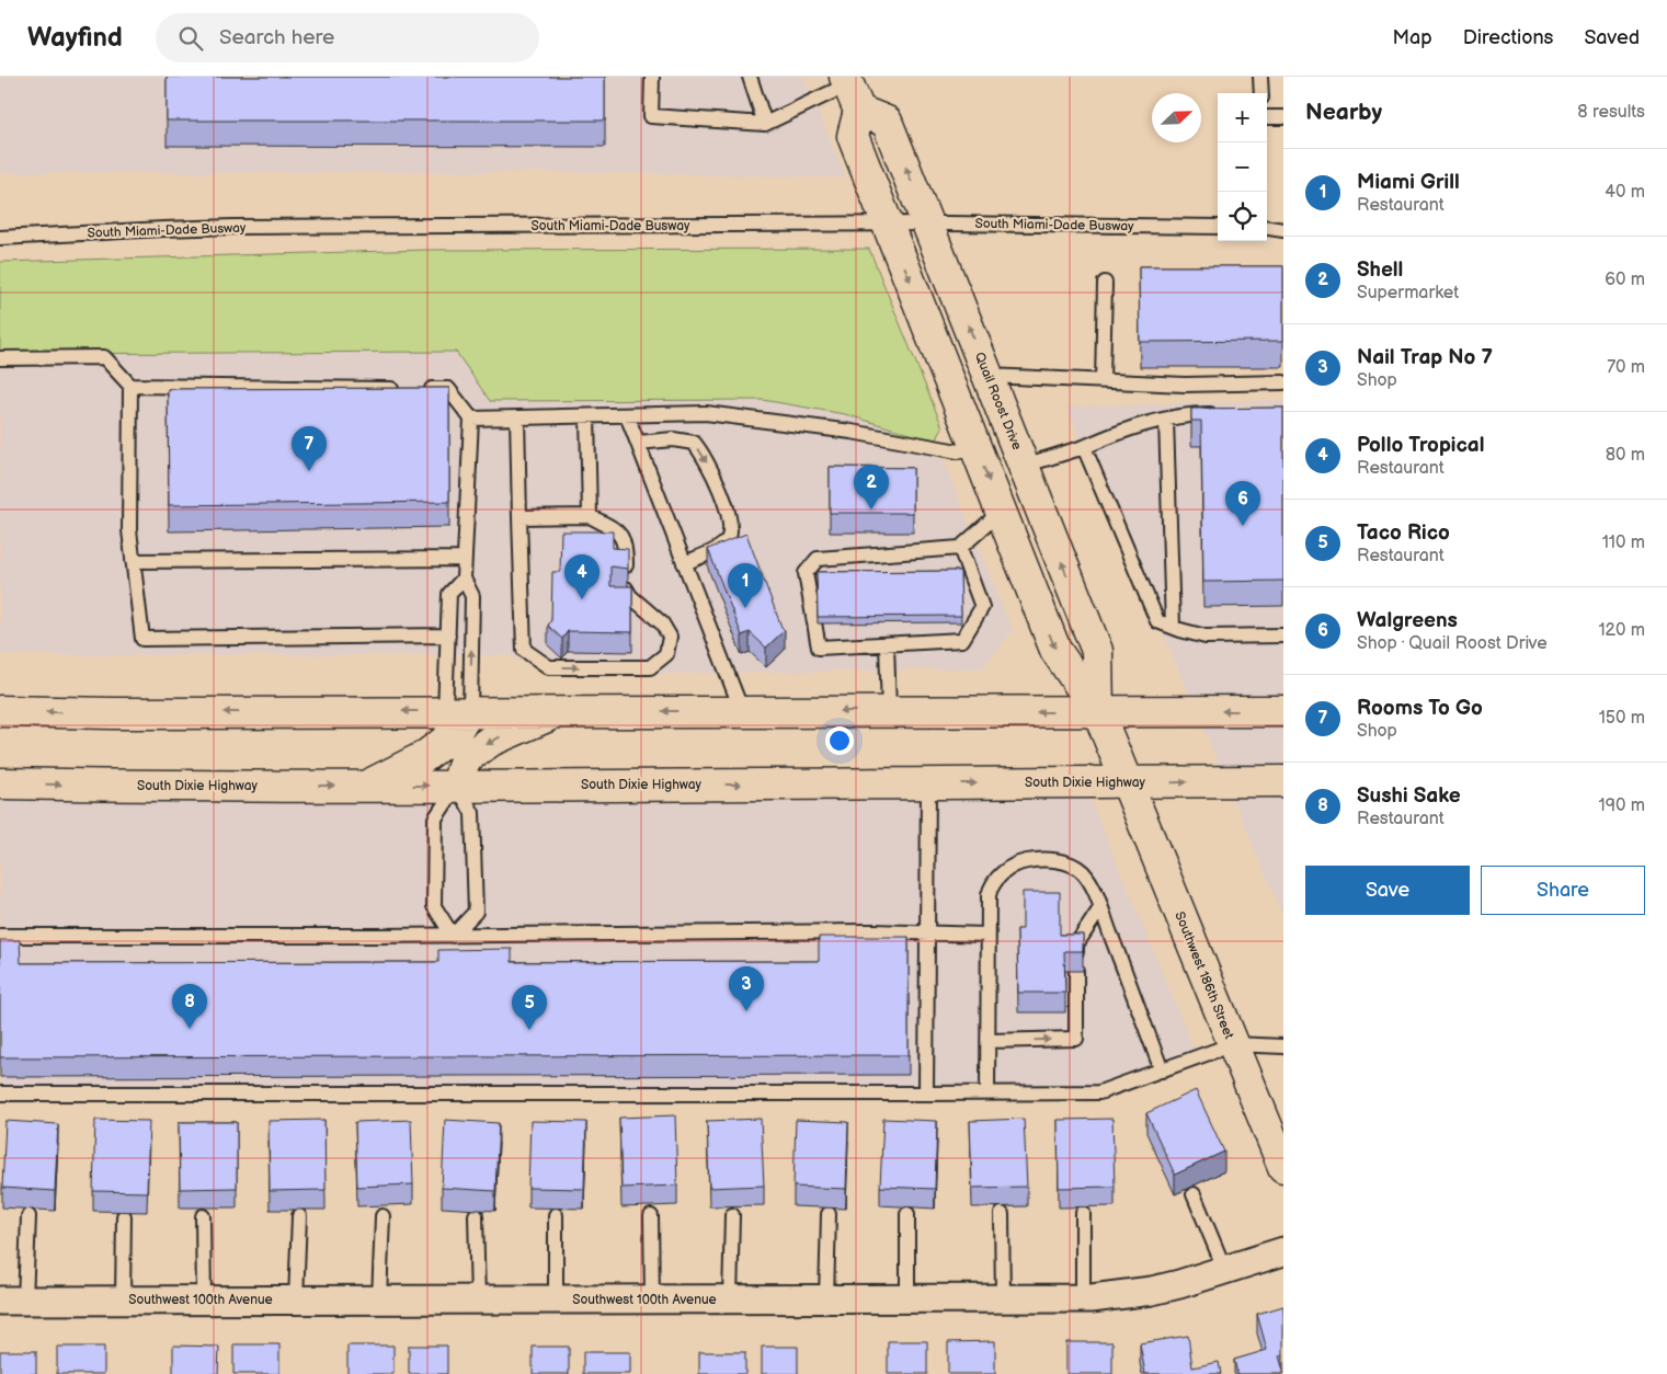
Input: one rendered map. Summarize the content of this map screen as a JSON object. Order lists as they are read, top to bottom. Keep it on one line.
{"streets":{"main road":["Quail Roost Drive","South Dixie Highway","Southwest 186th Street"],"street":["Southwest 100th Avenue"],"lane":["South Miami-Dade Busway"]},"crossings":[["South Miami-Dade Busway","Quail Roost Drive"],["Quail Roost Drive","South Dixie Highway"],["Quail Roost Drive","Southwest 186th Street"],["South Dixie Highway","Southwest 186th Street"]],"north":"top right","page":{"header":"Wayfind","search":"Search here","nav":["Map","Directions","Saved"],"heading":["Nearby","8 results"],"map_buttons":["+","−"],"list":[{"mark":"1","name":"Miami Grill","note":"Restaurant","value":"40 m"},{"mark":"2","name":"Shell","note":"Supermarket","value":"60 m"},{"mark":"3","name":"Nail Trap No 7","note":"Shop","value":"70 m"},{"mark":"4","name":"Pollo Tropical","note":"Restaurant","value":"80 m"},{"mark":"5","name":"Taco Rico","note":"Restaurant","value":"110 m"},{"mark":"6","name":"Walgreens","note":"Shop · Quail Roost Drive","value":"120 m"},{"mark":"7","name":"Rooms To Go","note":"Shop","value":"150 m"},{"mark":"8","name":"Sushi Sake","note":"Restaurant","value":"190 m"}],"pins":["7","2","6","4","1","3","8","5"],"buttons":["Save","Share"]}}
